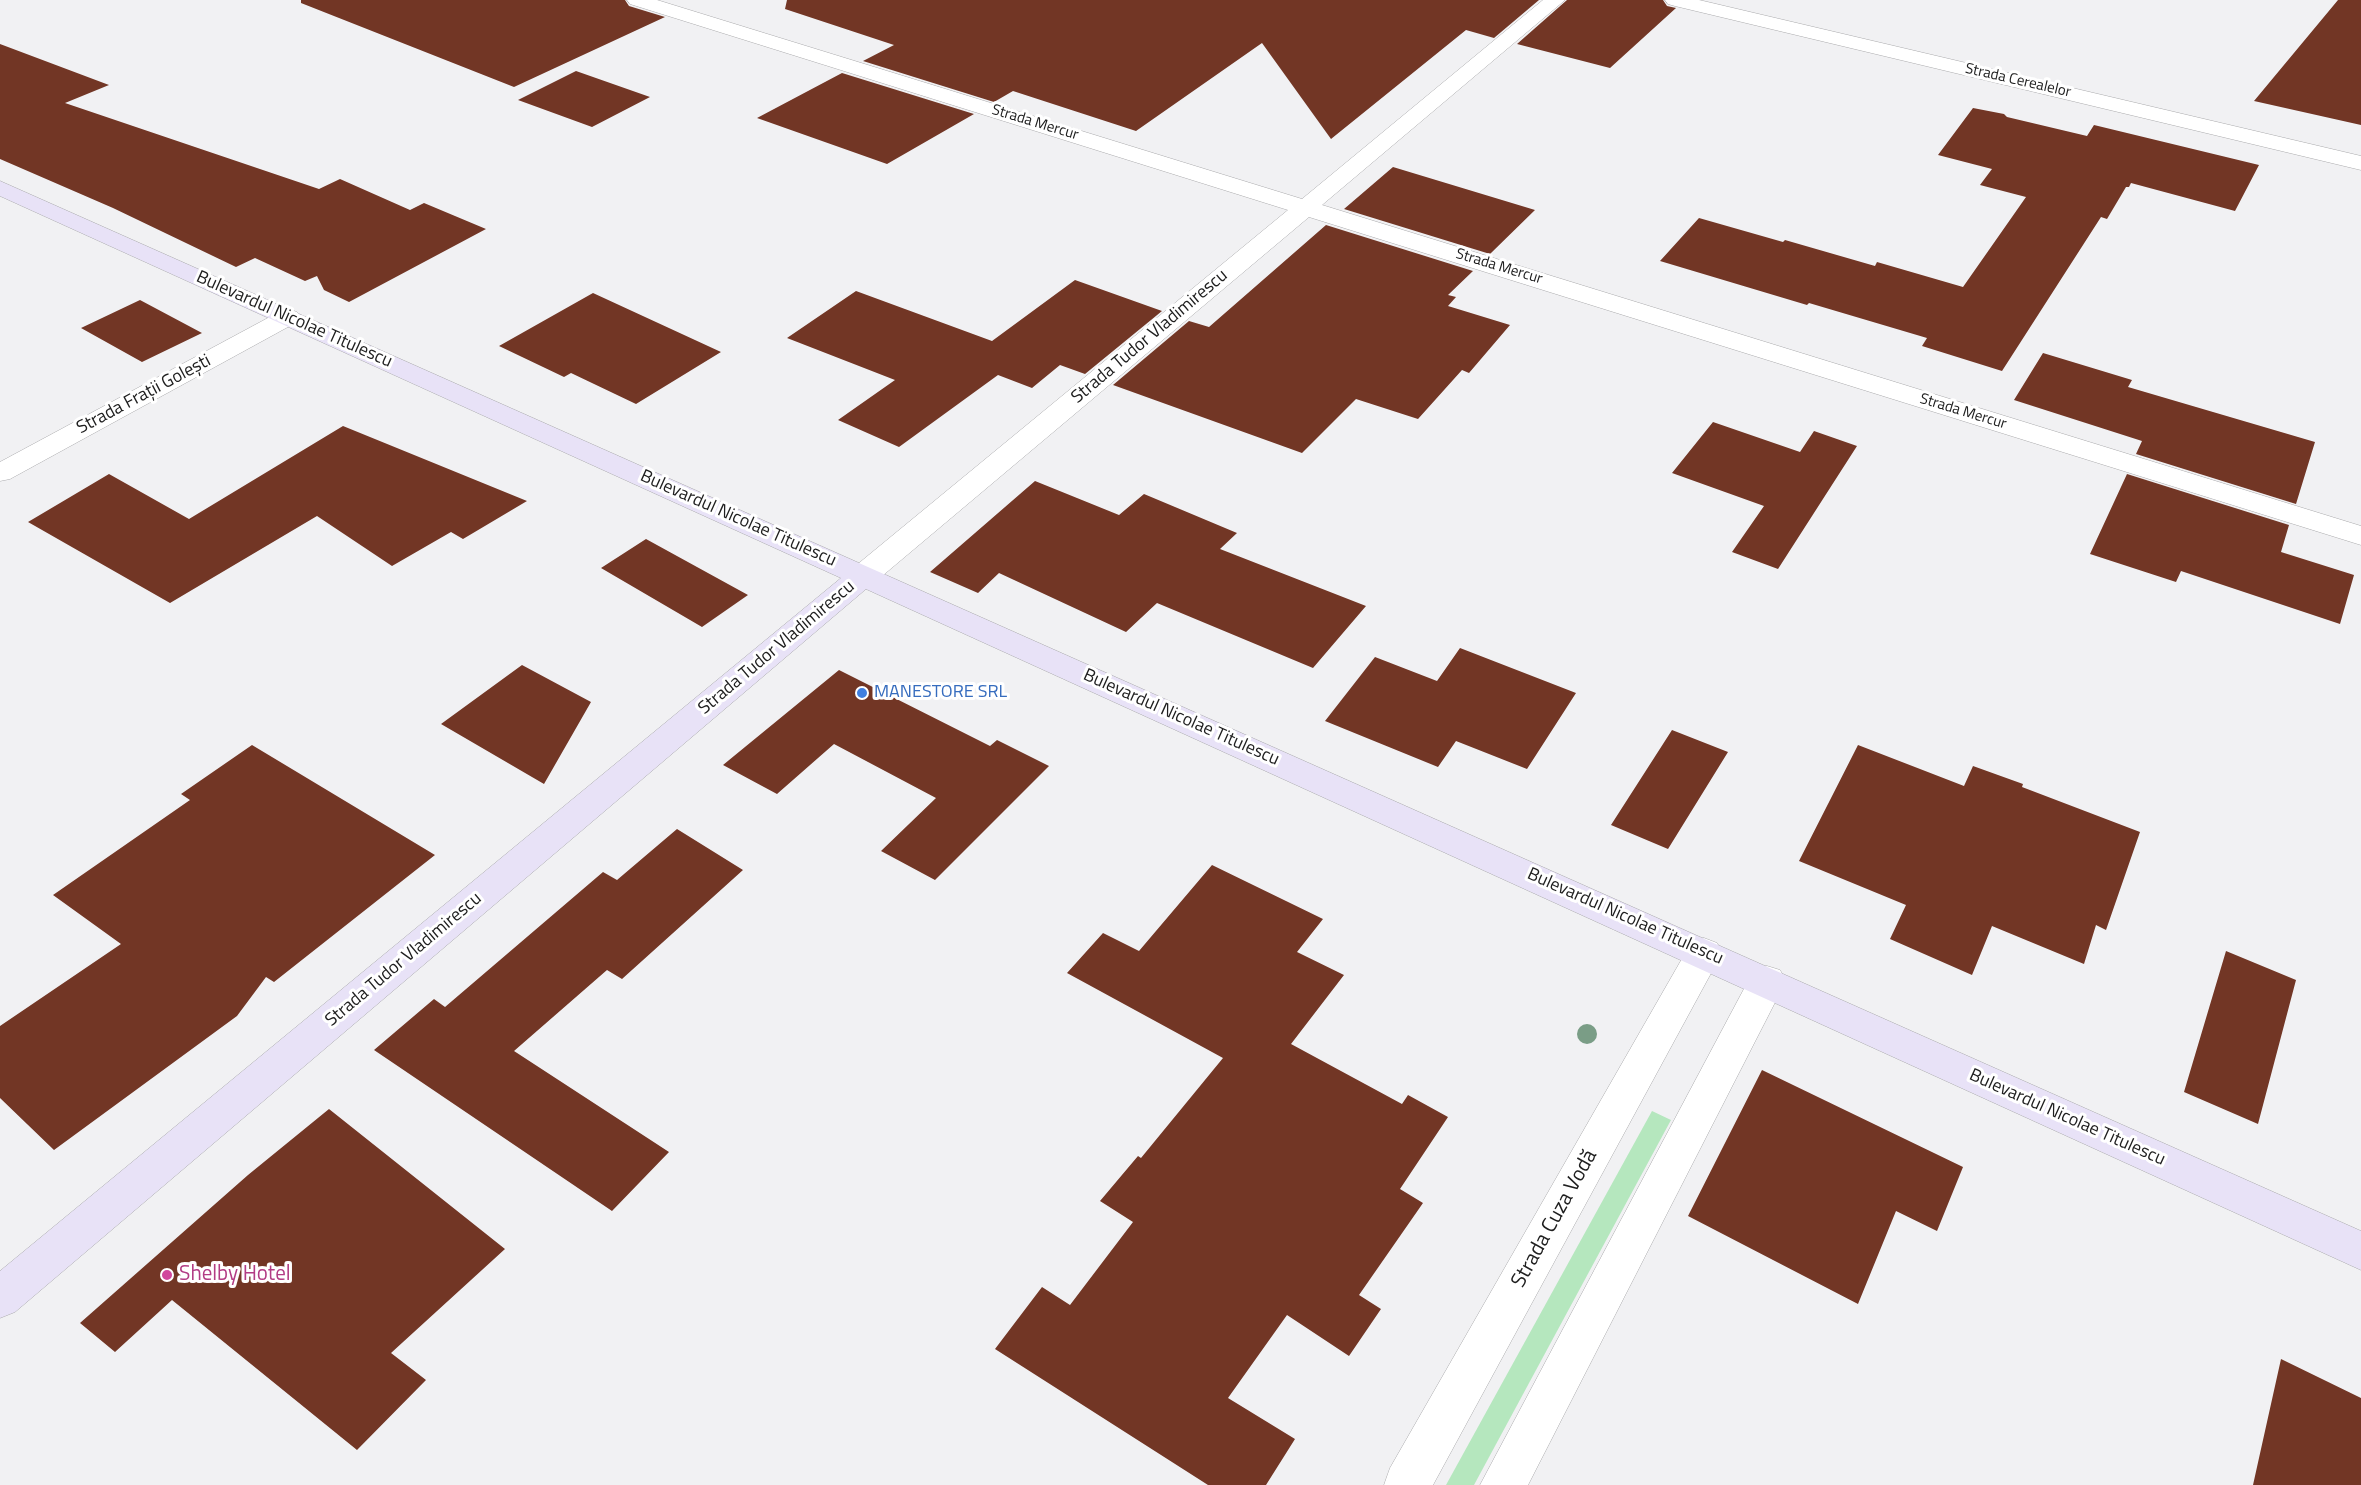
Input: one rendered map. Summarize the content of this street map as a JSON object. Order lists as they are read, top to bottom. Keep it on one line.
{"streets":{"street":["Strada Cerealelor","Strada Mercur","Bulevardul Nicolae Titulescu","Strada Tudor Vladimirescu","Strada Frații Golești","Strada Cuza Vodă"]},"crossings":[["Strada Mercur","Strada Tudor Vladimirescu"],["Bulevardul Nicolae Titulescu","Strada Tudor Vladimirescu"],["Bulevardul Nicolae Titulescu","Strada Frații Golești"],["Bulevardul Nicolae Titulescu","Strada Cuza Vodă"]],"places":["MANESTORE SRL","Shelby Hotel"]}
